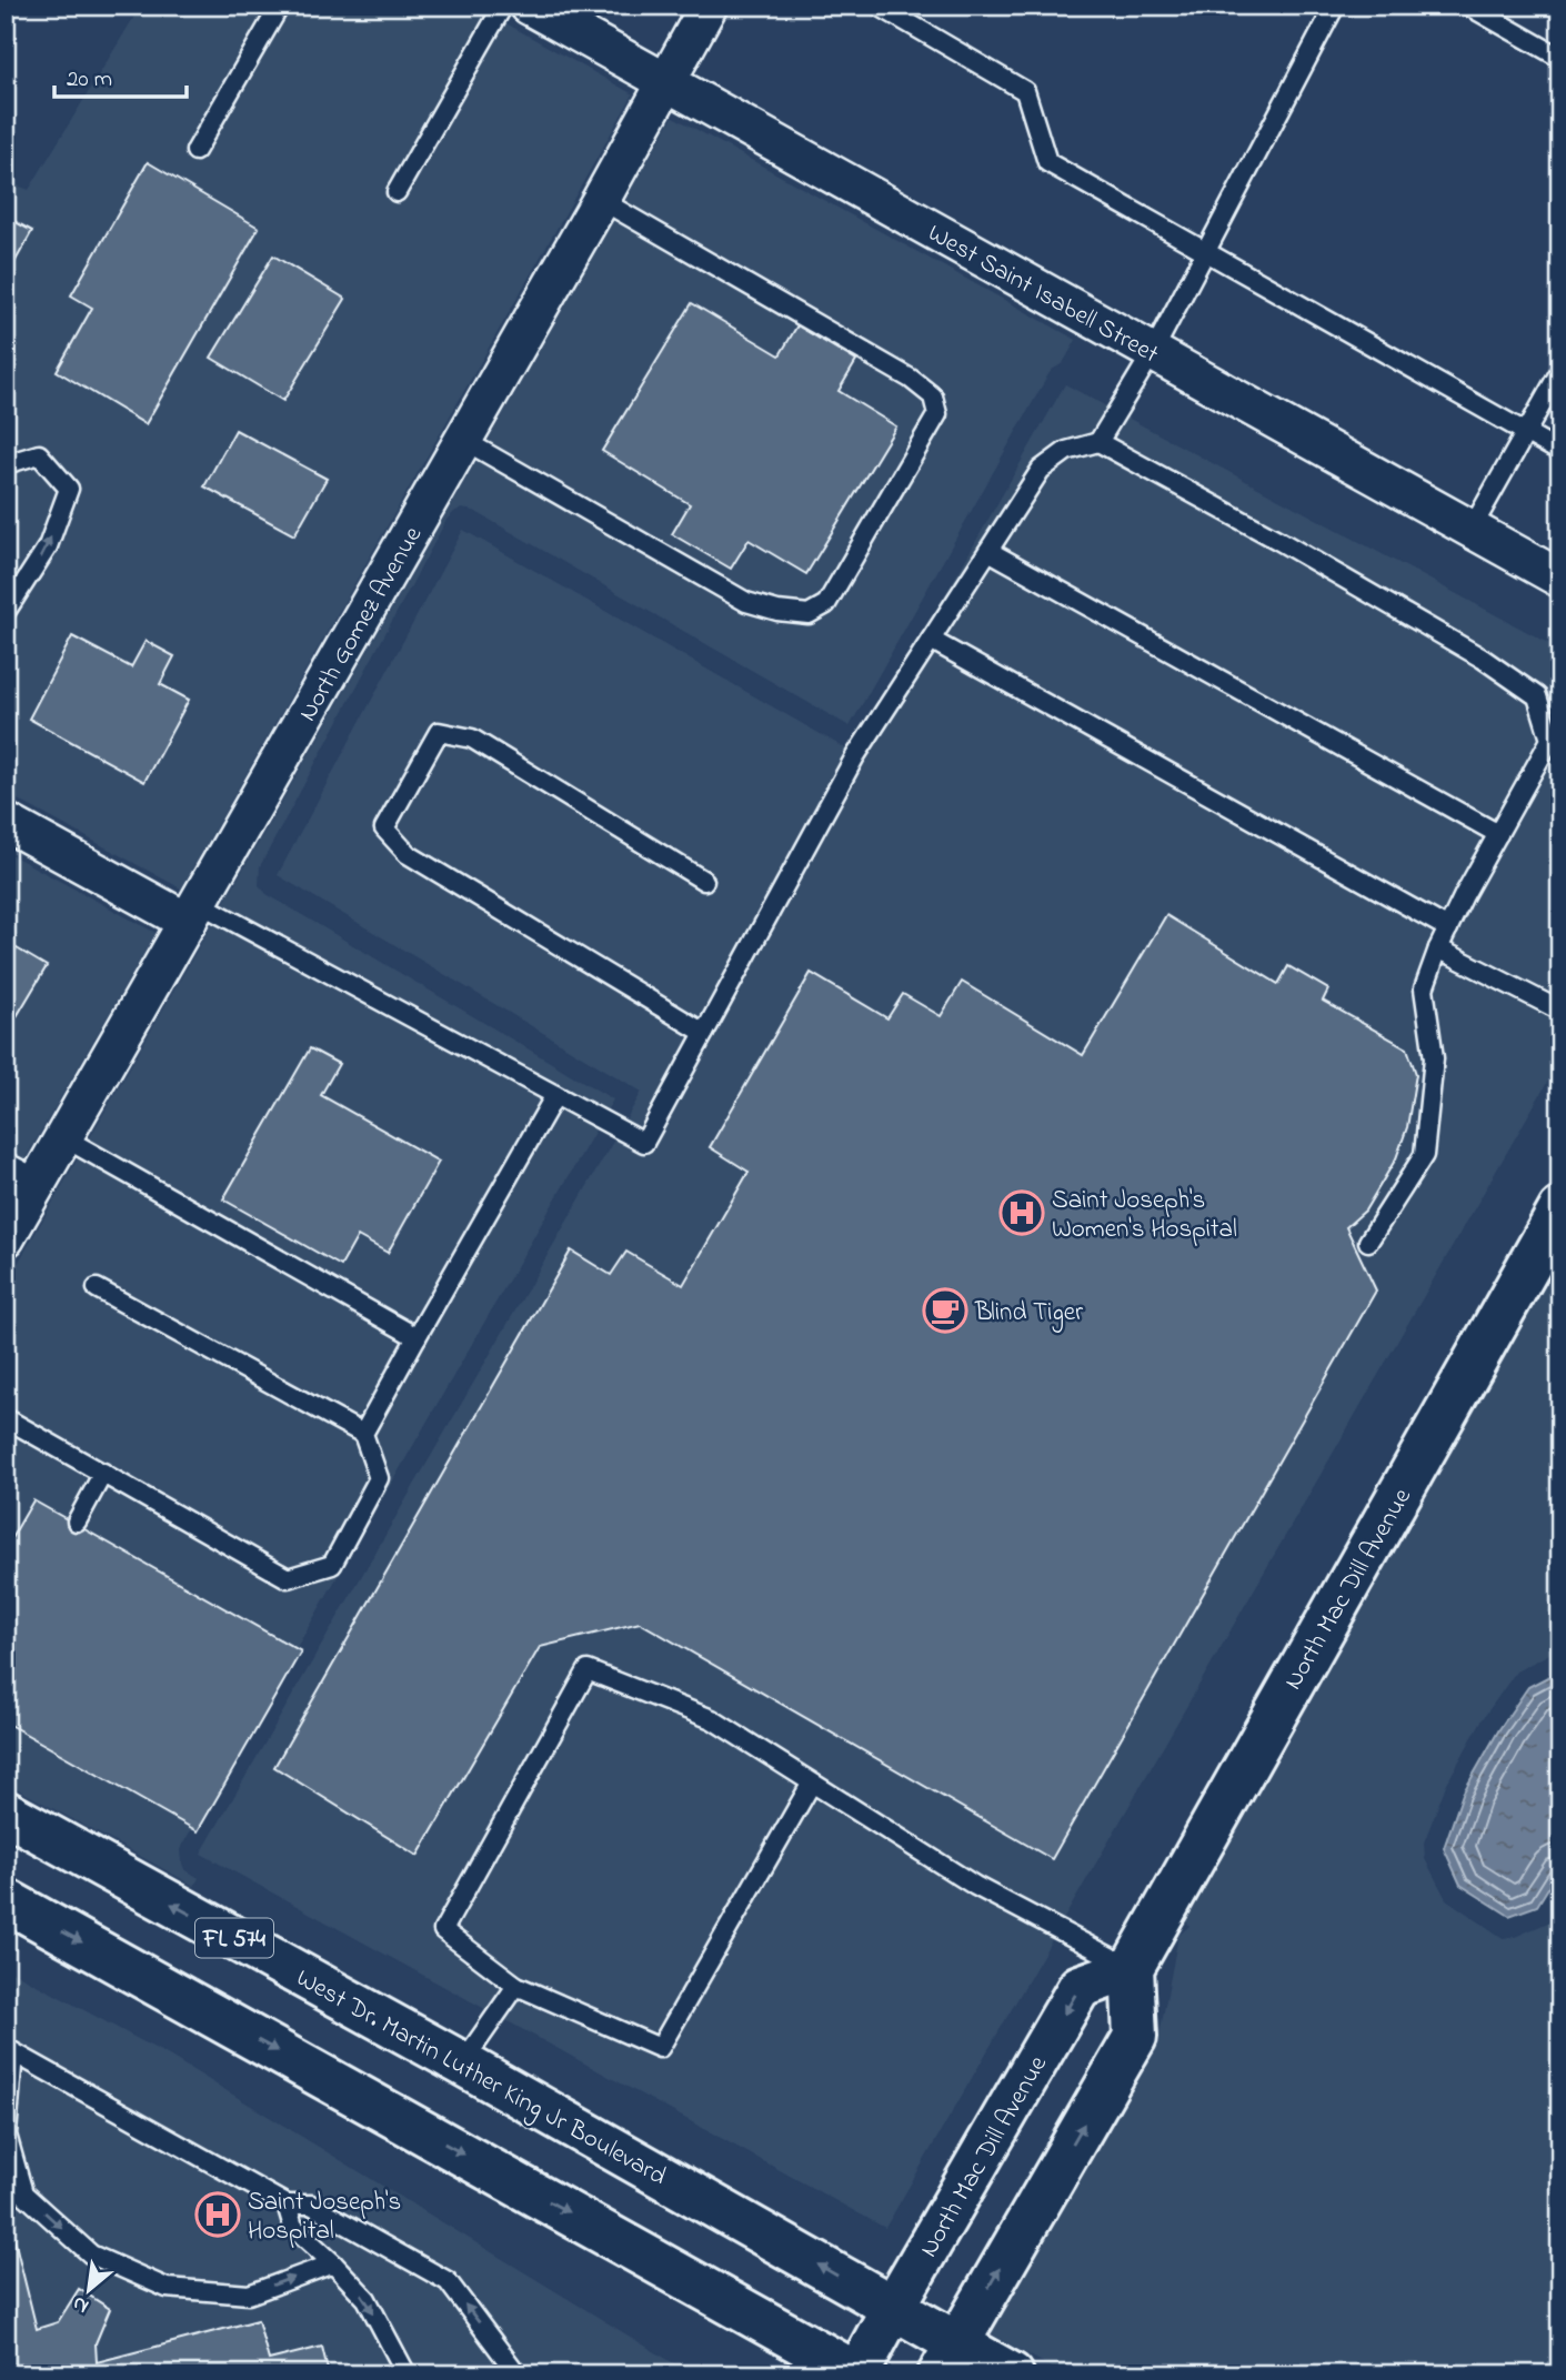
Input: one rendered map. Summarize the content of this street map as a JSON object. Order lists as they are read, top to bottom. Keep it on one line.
{"streets":{"main road":["North Mac Dill Avenue","FL 574","West Dr. Martin Luther King Jr Boulevard"],"street":["West Saint Isabell Street","North Gomez Avenue"]},"crossings":[["West Saint Isabell Street","North Gomez Avenue"],["North Mac Dill Avenue","West Dr. Martin Luther King Jr Boulevard"],["FL 574","West Dr. Martin Luther King Jr Boulevard"]],"places":{"hospital":["Saint Joseph's Women's Hospital","Saint Joseph's Hospital"],"cafe":["Blind Tiger"]},"scale_bar":"20 m","north":"bottom left"}
